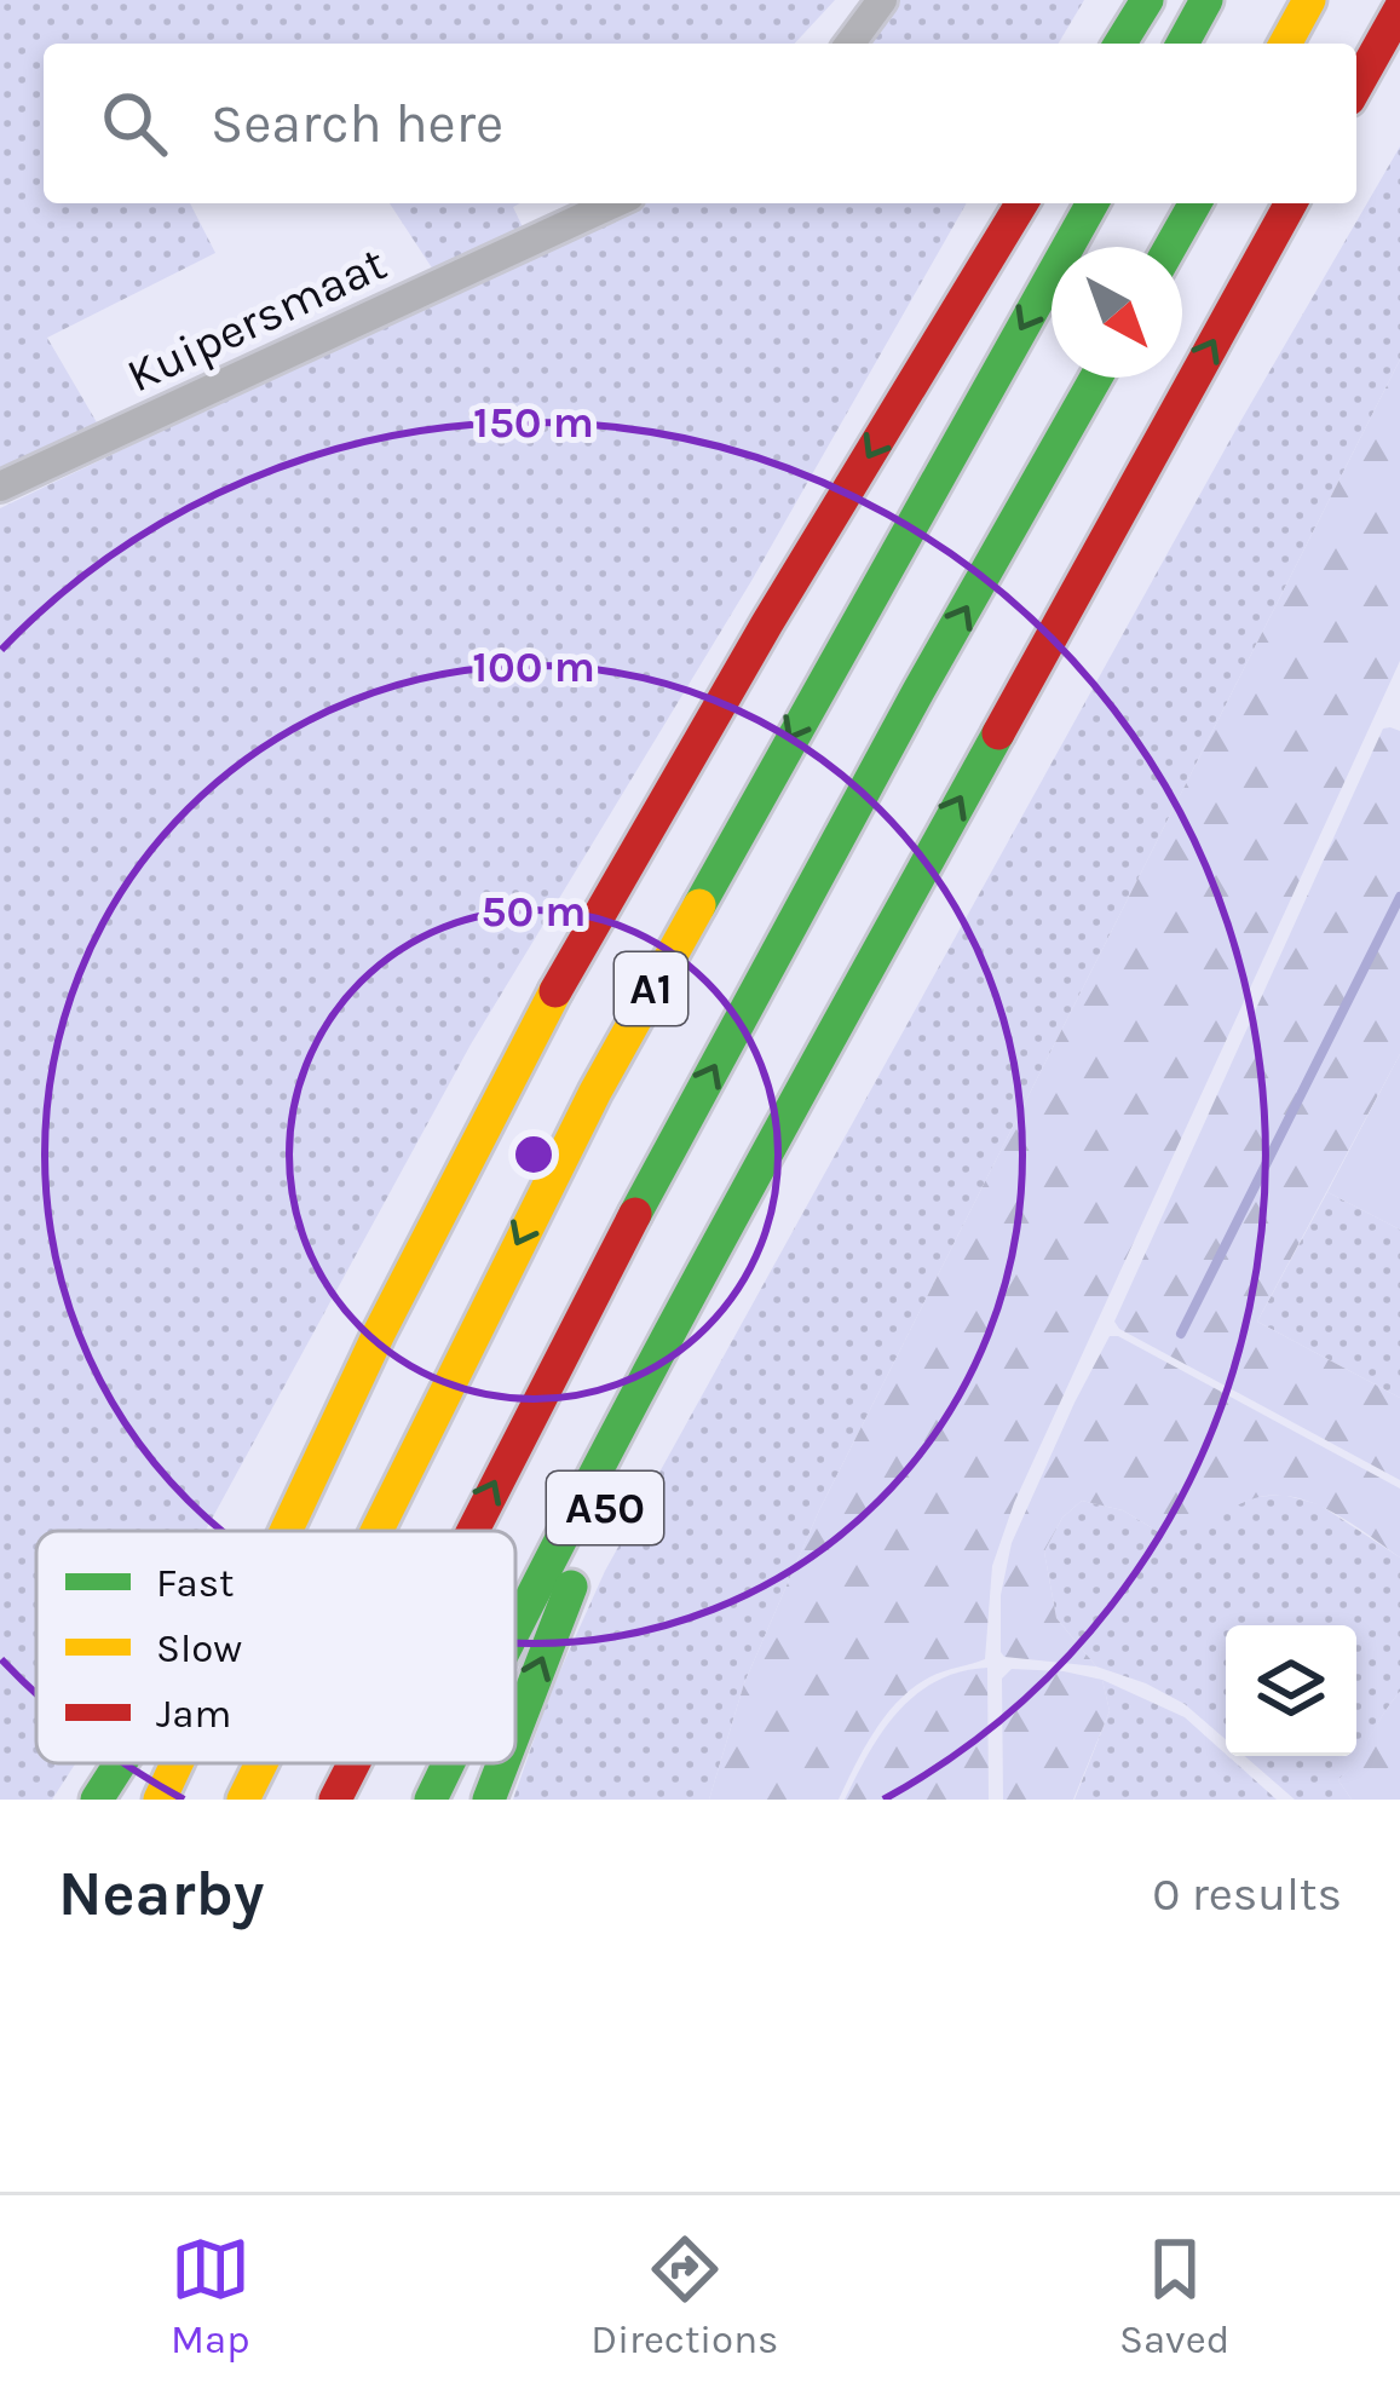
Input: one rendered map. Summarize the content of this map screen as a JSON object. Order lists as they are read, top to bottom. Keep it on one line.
{"streets":{"highway":["A1","A50"],"street":["Kuipersmaat"]},"legend":["Fast","Slow","Jam"],"north":"bottom right","page":{"search":"Search here","heading":["Nearby","0 results"],"nav":["Map","Directions","Saved"]},"rings":["150 m","100 m","50 m"]}
